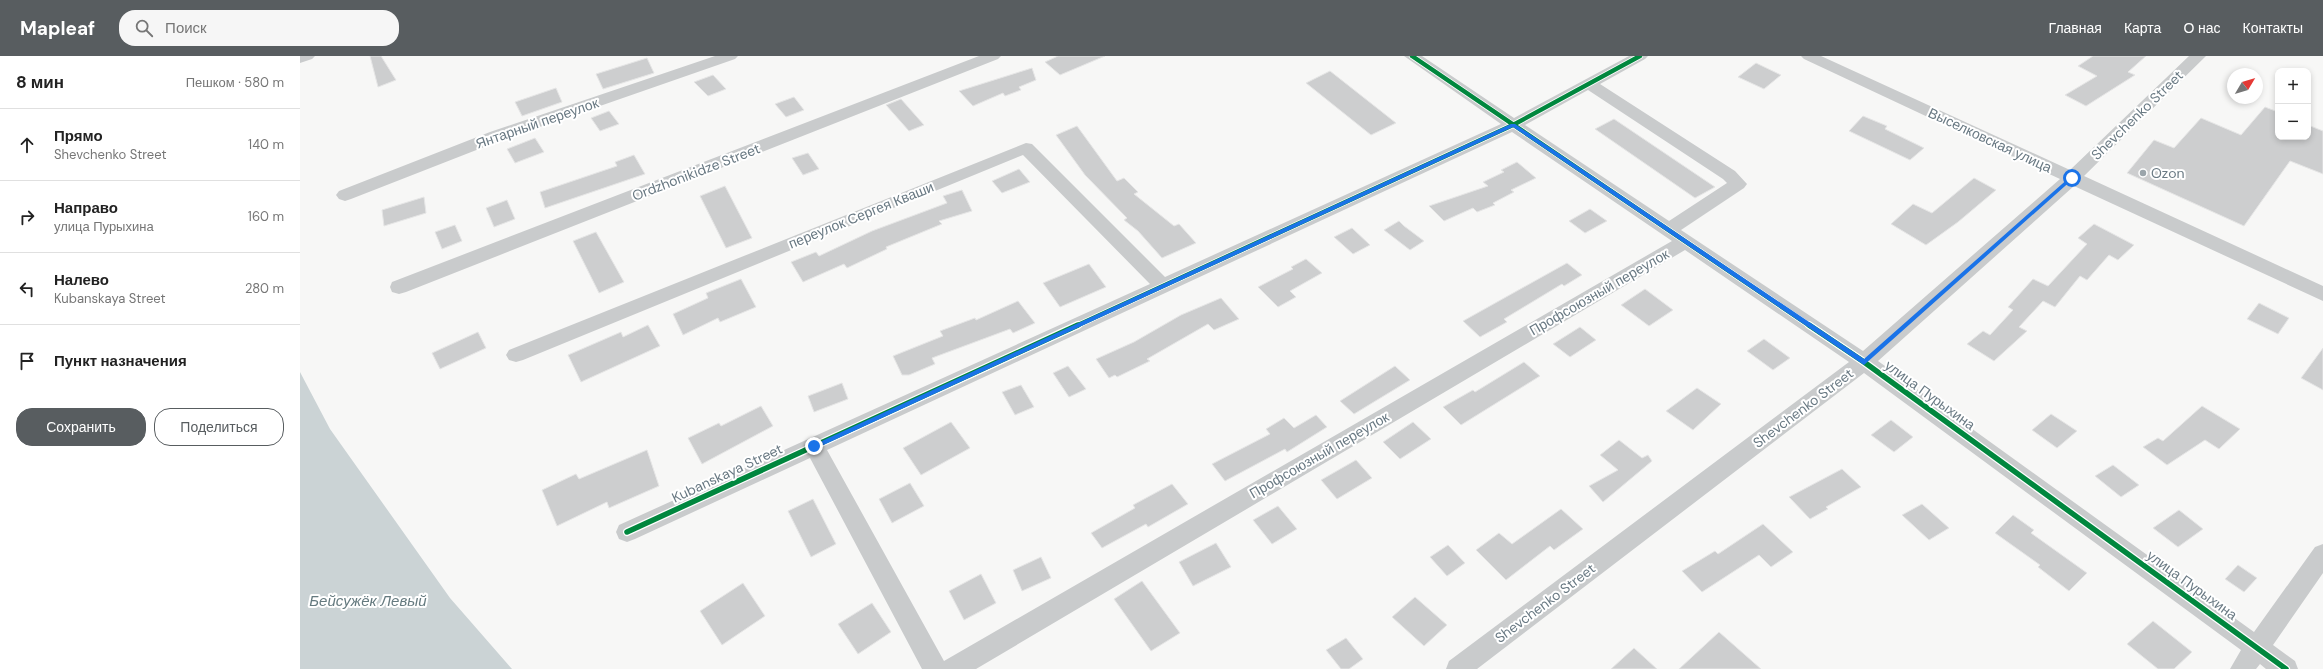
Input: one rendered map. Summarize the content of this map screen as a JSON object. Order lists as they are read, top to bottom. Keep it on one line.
{"streets":{"street":["Shevchenko Street","Янтарный переулок","Выселковская улица","Ordzhonikidze Street","переулок Сергея Кваши","Профсоюзный переулок","улица Пурыхина","Kubanskaya Street"]},"crossings":[["Shevchenko Street","Выселковская улица"],["Shevchenko Street","улица Пурыхина"],["переулок Сергея Кваши","Kubanskaya Street"],["Профсоюзный переулок","улица Пурыхина"],["улица Пурыхина","Kubanskaya Street"]],"water":["Бейсужёк Левый"],"places":["Ozon"],"north":"top right","page":{"header":"Mapleaf","search":"Поиск","nav":["Главная","Карта","О нас","Контакты"],"heading":["8 мин","Пешком · 580 m"],"map_buttons":["+","−"],"list":[["Прямо","Shevchenko Street","140 m"],["Направо","улица Пурыхина","160 m"],["Налево","Kubanskaya Street","280 m"],"Пункт назначения"],"buttons":["Сохранить","Поделиться"]}}
